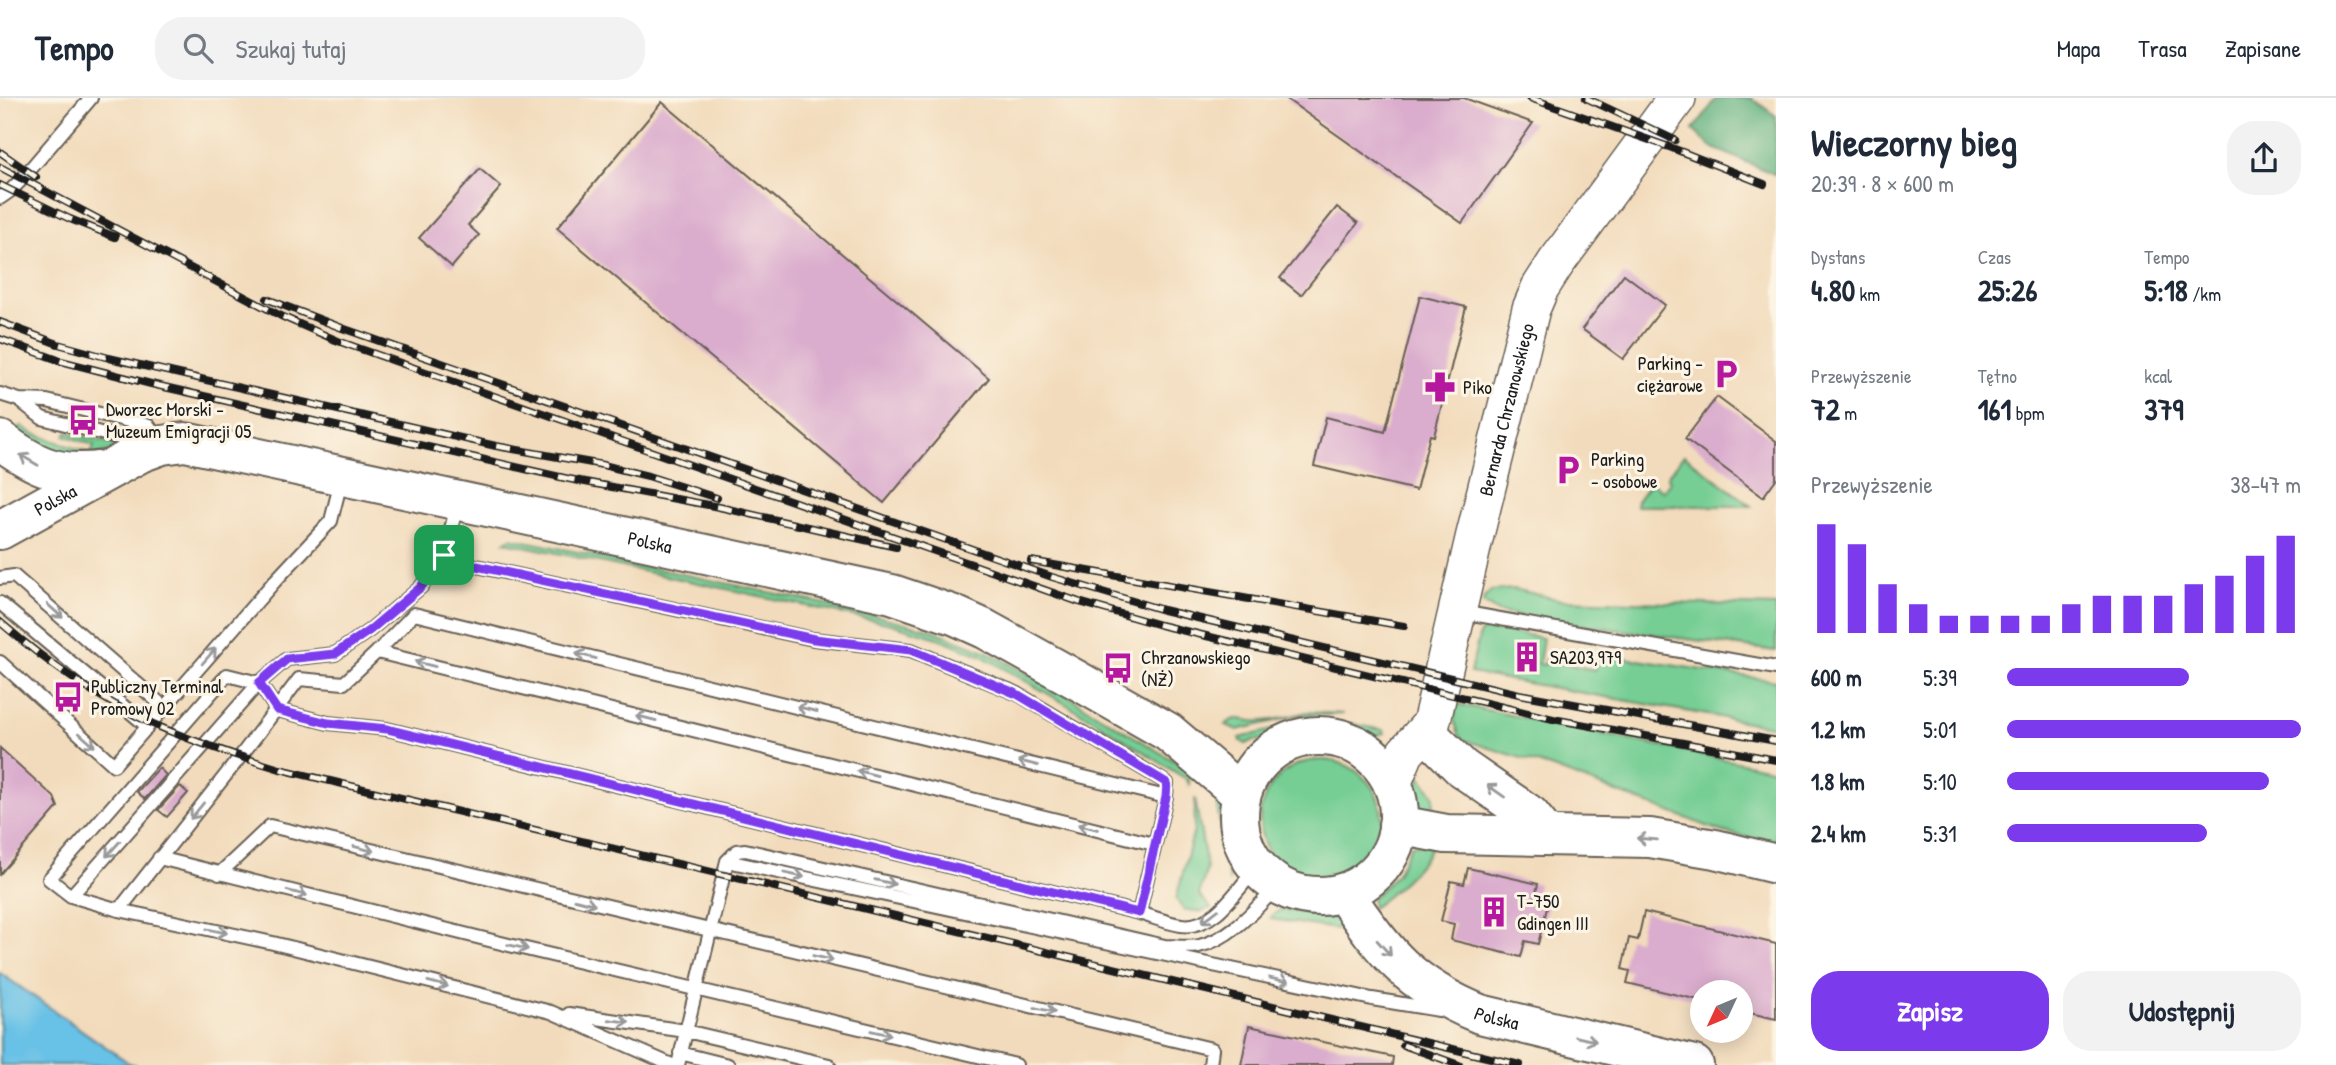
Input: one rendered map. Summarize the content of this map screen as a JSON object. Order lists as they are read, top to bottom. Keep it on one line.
{"streets":{"highway":["Polska"],"street":["Bernarda Chrzanowskiego"]},"crossings":[["Bernarda Chrzanowskiego","Polska"]],"places":{"parking":["Parking - ciężarowe","Parking - osobowe"],"pharmacy":["Piko"],"bus stop":["Dworzec Morski - Muzeum Emigracji 05","Chrzanowskiego (NŻ)","Publiczny Terminal Promowy 02"],"building":["SA203,979","T-750 Gdingen III"]},"north":"bottom left","page":{"header":"Tempo","search":"Szukaj tutaj","nav":["Mapa","Trasa","Zapisane"],"heading":["Wieczorny bieg","20:39 · 8 × 600 m"],"stats":[["Dystans","4.80 km"],["Czas","25:26"],["Tempo","5:18 /km"],["Przewyższenie","72 m"],["Tętno","161 bpm"],["kcal","379"]],"chart":["Przewyższenie","38–47 m"],"list":[{"name":"600 m","note":"5:39"},{"name":"1.2 km","note":"5:01"},{"name":"1.8 km","note":"5:10"},{"name":"2.4 km","note":"5:31"}],"buttons":["Zapisz","Udostępnij"]}}
